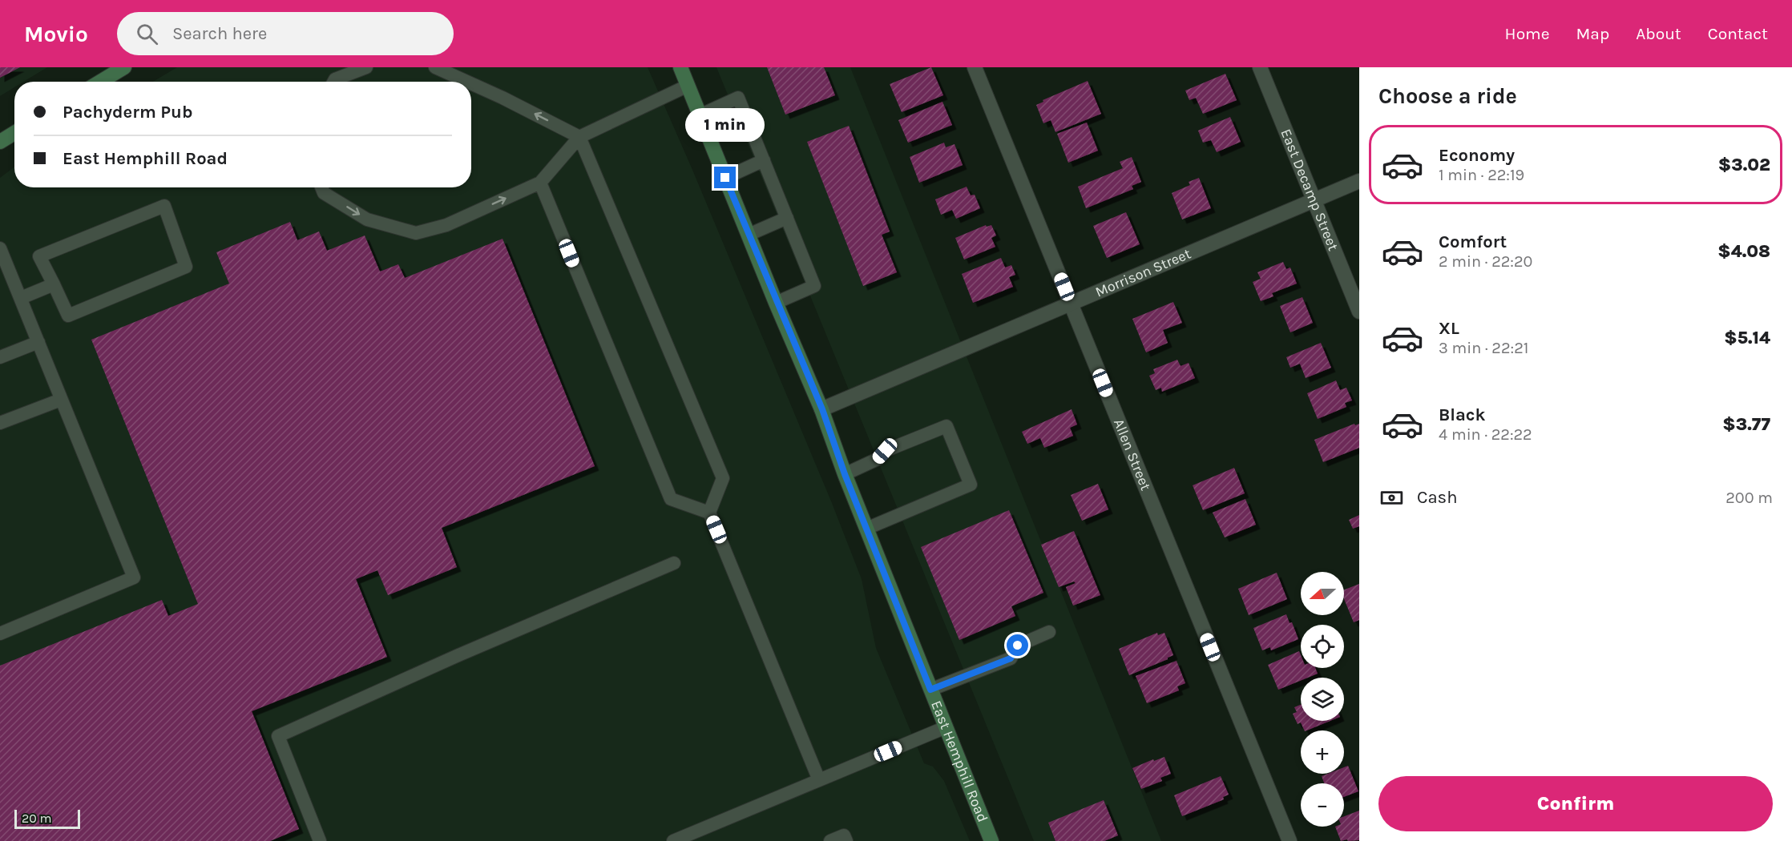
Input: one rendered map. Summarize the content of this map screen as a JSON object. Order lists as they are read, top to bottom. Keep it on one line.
{"streets":{"street":["East Decamp Street","Morrison Street","Allen Street","East Hemphill Road"]},"crossings":[["East Decamp Street","Morrison Street"],["Morrison Street","Allen Street"],["Morrison Street","East Hemphill Road"]],"scale_bar":"20 m","north":"left","page":{"header":"Movio","search":"Search here","nav":["Home","Map","About","Contact"],"heading":"Choose a ride","banner":["Pachyderm Pub","East Hemphill Road"],"bubble":"1 min","list":[{"name":"Economy","note":"1 min · 22:19","value":"$3.02"},{"name":"Comfort","note":"2 min · 22:20","value":"$4.08"},{"name":"XL","note":"3 min · 22:21","value":"$5.14"},{"name":"Black","note":"4 min · 22:22","value":"$3.77"}],"pay":["Cash","200 m"],"map_buttons":["+","−"],"buttons":"Confirm","scale":"20 m"}}
